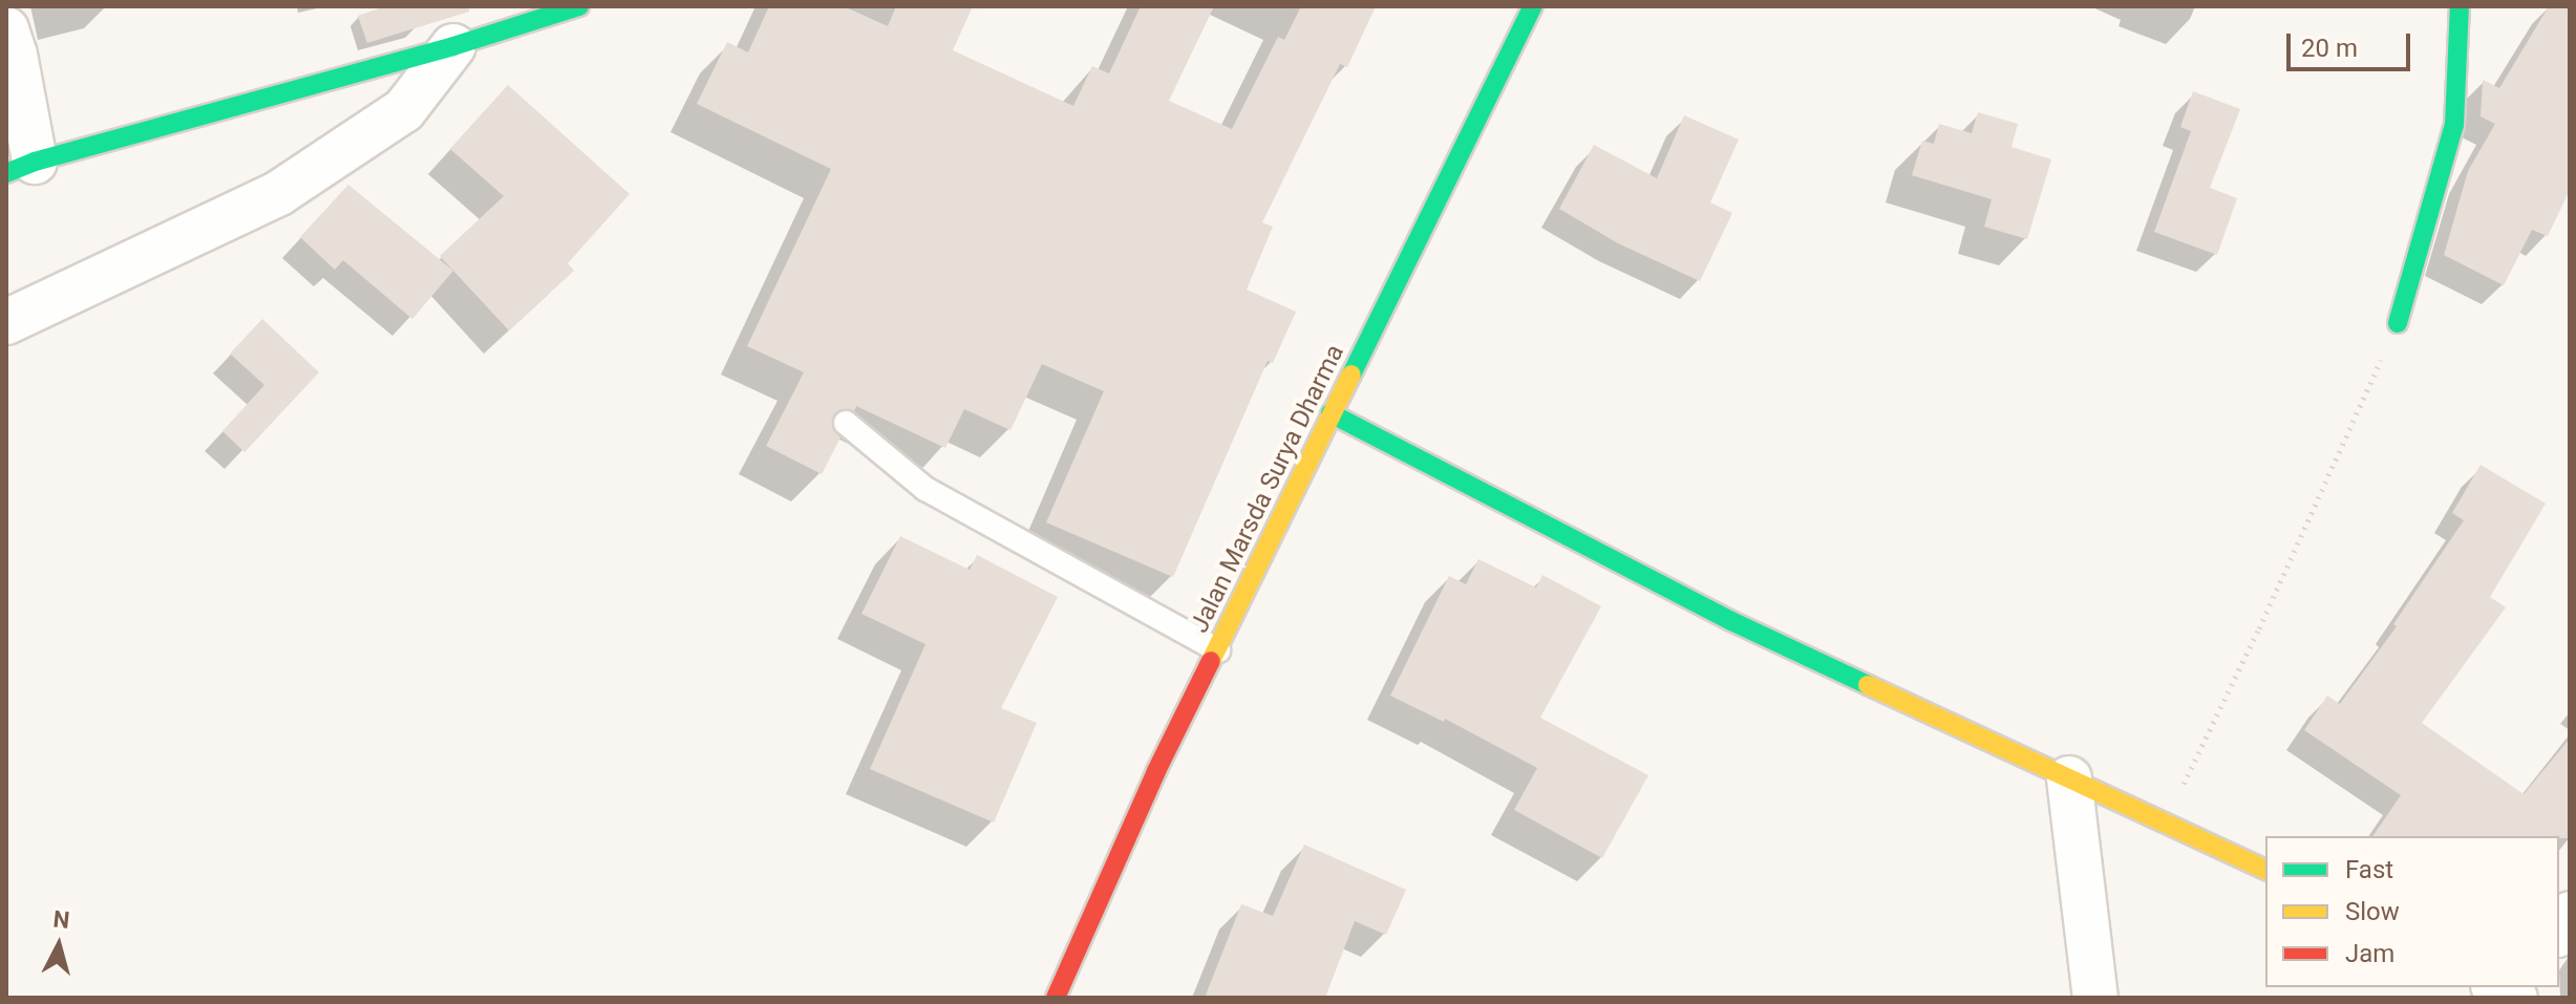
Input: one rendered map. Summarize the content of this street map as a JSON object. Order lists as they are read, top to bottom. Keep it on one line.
{"streets":{"main road":["Jalan Marsda Surya Dharma"]},"legend":["Fast","Slow","Jam"],"scale_bar":"20 m","north":"top"}
